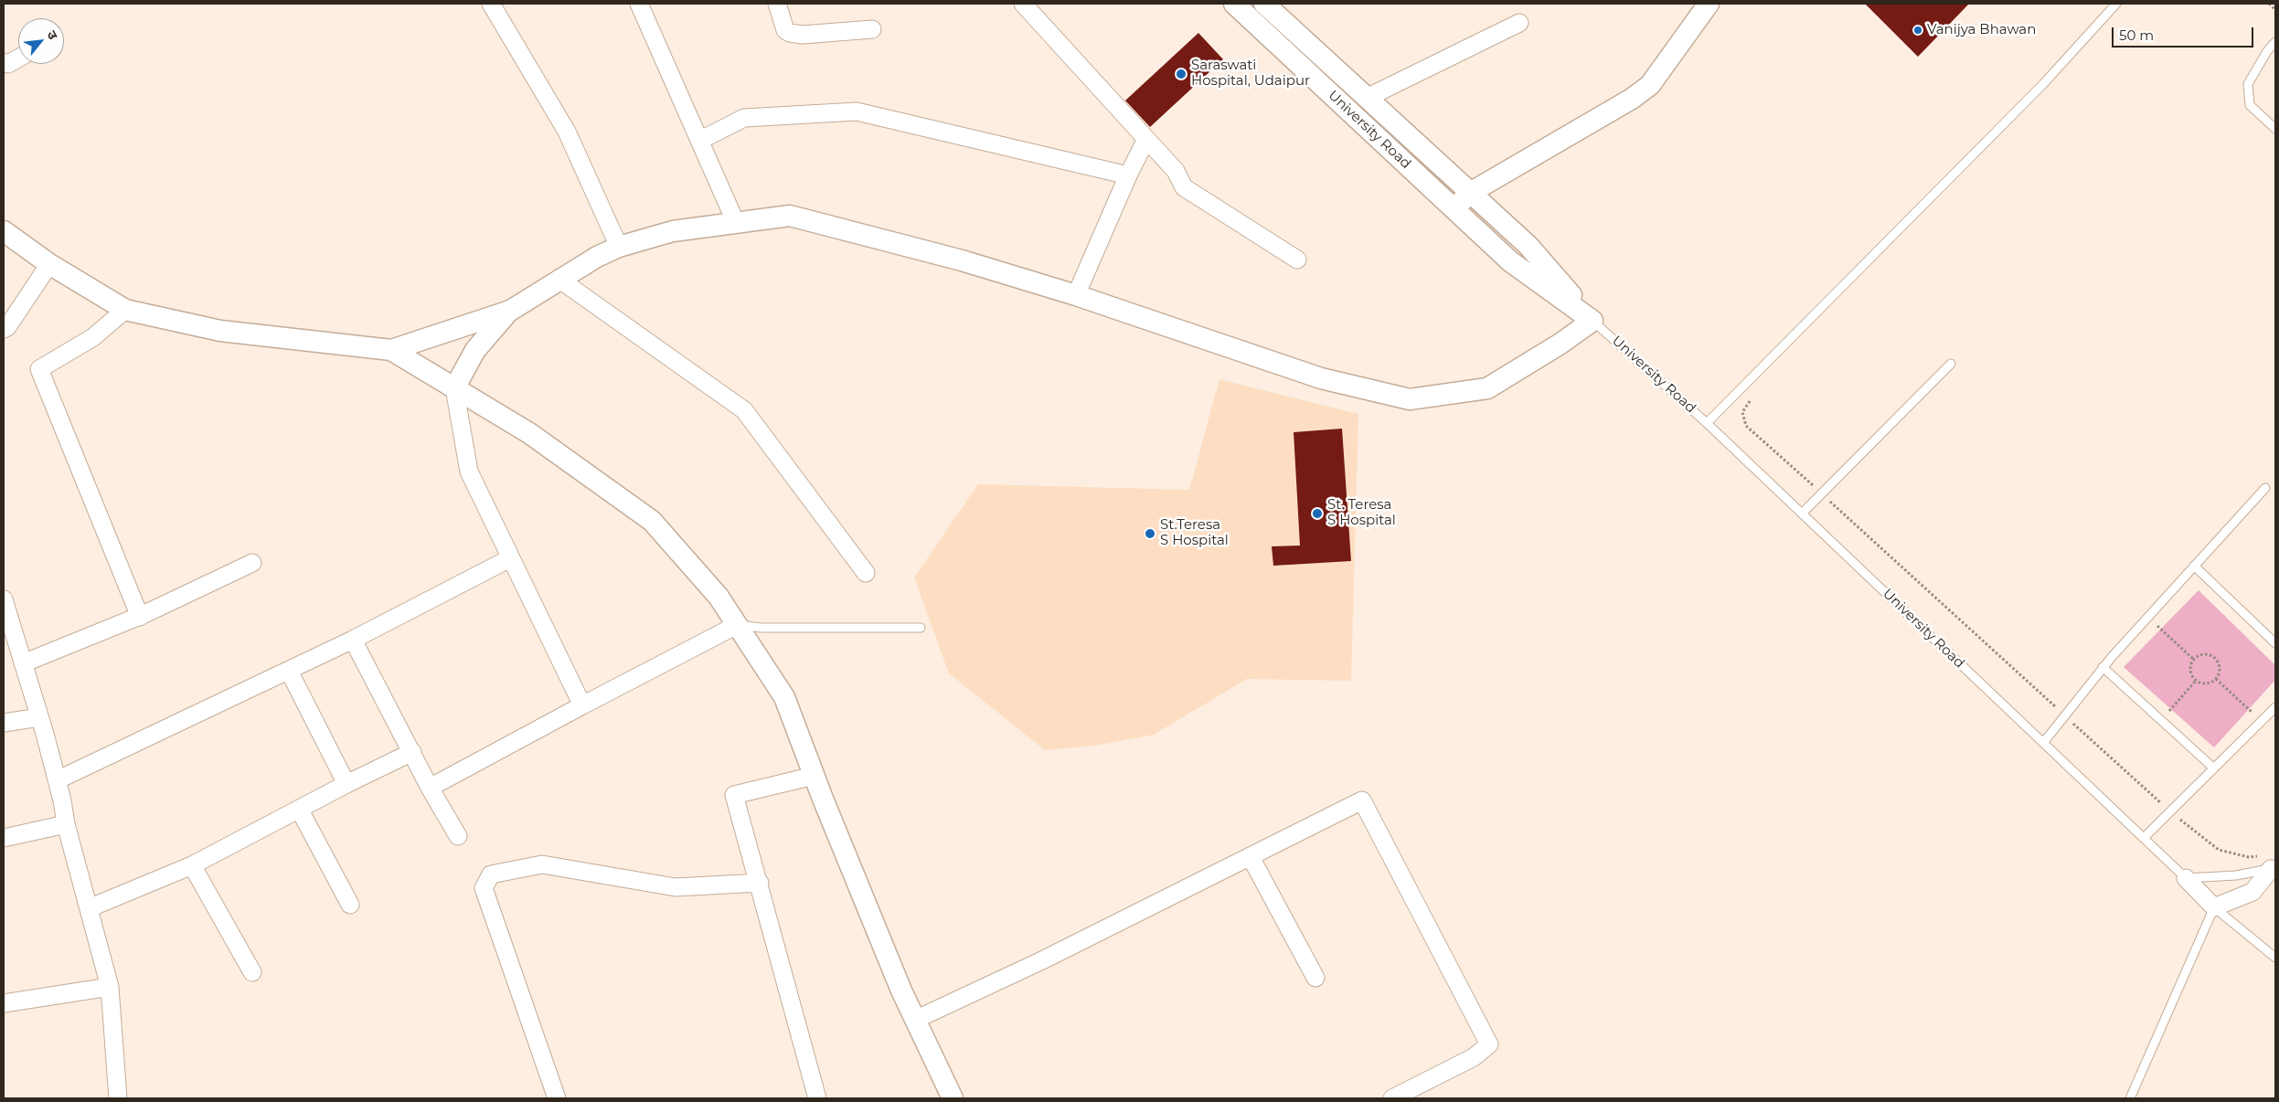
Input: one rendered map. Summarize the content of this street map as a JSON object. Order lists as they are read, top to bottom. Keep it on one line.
{"streets":{"street":["University Road"]},"places":["Vanijya Bhawan","Saraswati Hospital, Udaipur","St. Teresa S Hospital","St.Teresa S Hospital"],"scale_bar":"50 m","north":"top right"}
